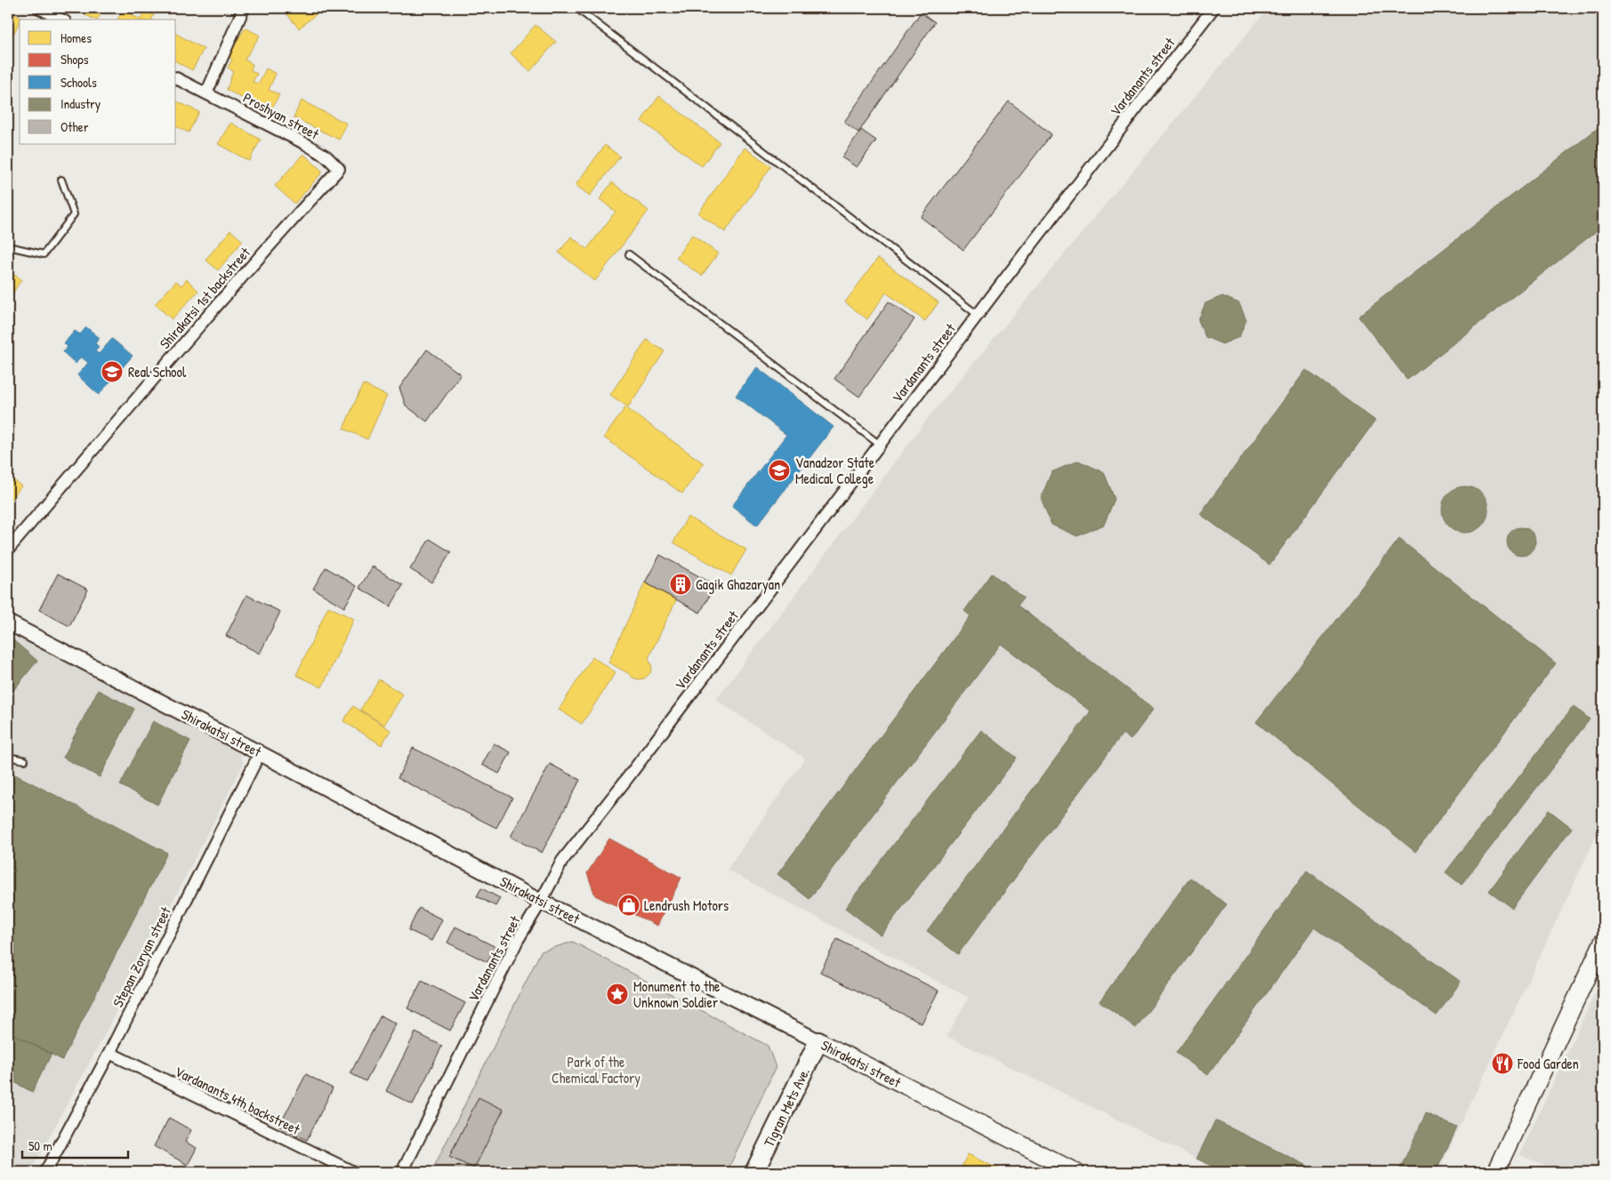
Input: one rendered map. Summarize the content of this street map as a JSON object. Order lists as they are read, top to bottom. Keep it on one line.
{"streets":{"main road":["Shirakatsi street","Tigran Mets Ave."],"street":["Vardanants street","Proshyan street","Shirakatsi 1st backstreet","Stepan Zoryan street","Vardanants 4th backstreet"]},"crossings":[["Vardanants street","Shirakatsi street"],["Proshyan street","Shirakatsi 1st backstreet"],["Shirakatsi street","Stepan Zoryan street"],["Shirakatsi street","Tigran Mets Ave."],["Stepan Zoryan street","Vardanants 4th backstreet"]],"parks":["Park of the Chemical Factory"],"places":{"school or university":["Real School","Vanadzor State Medical College"],"building":["Gagik Ghazaryan"],"shop":["Lendrush Motors"],"place":["Monument to the Unknown Soldier"],"restaurant":["Food Garden"]},"legend":["Homes","Shops","Schools","Industry","Other"],"scale_bar":"50 m"}
